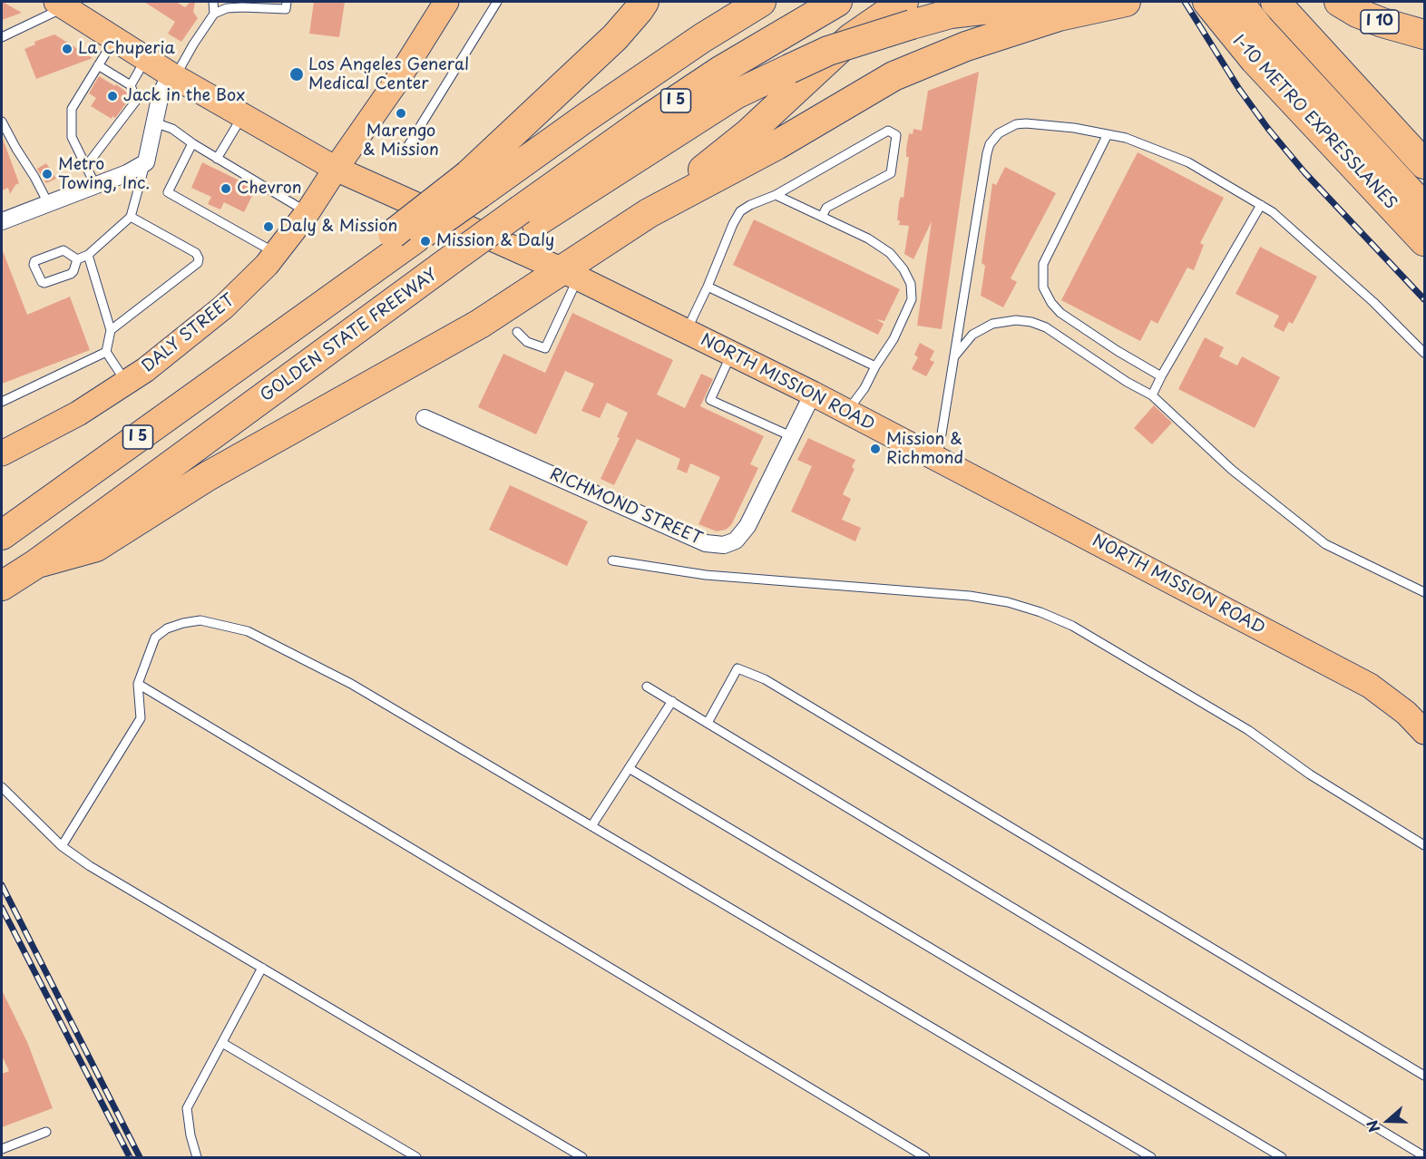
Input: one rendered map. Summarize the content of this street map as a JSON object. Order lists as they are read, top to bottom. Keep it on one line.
{"streets":{"highway":["I 10","I 5","I-10 METRO EXPRESSLANES","GOLDEN STATE FREEWAY"],"main road":["DALY STREET","NORTH MISSION ROAD"],"street":["RICHMOND STREET"]},"crossings":[["I 5","GOLDEN STATE FREEWAY"],["DALY STREET","NORTH MISSION ROAD"],["NORTH MISSION ROAD","RICHMOND STREET"]],"places":["La Chuperia","Los Angeles General Medical Center","Jack in the Box","Marengo & Mission","Metro Towing, Inc.","Chevron","Daly & Mission","Mission & Daly","Mission & Richmond"],"north":"left"}
